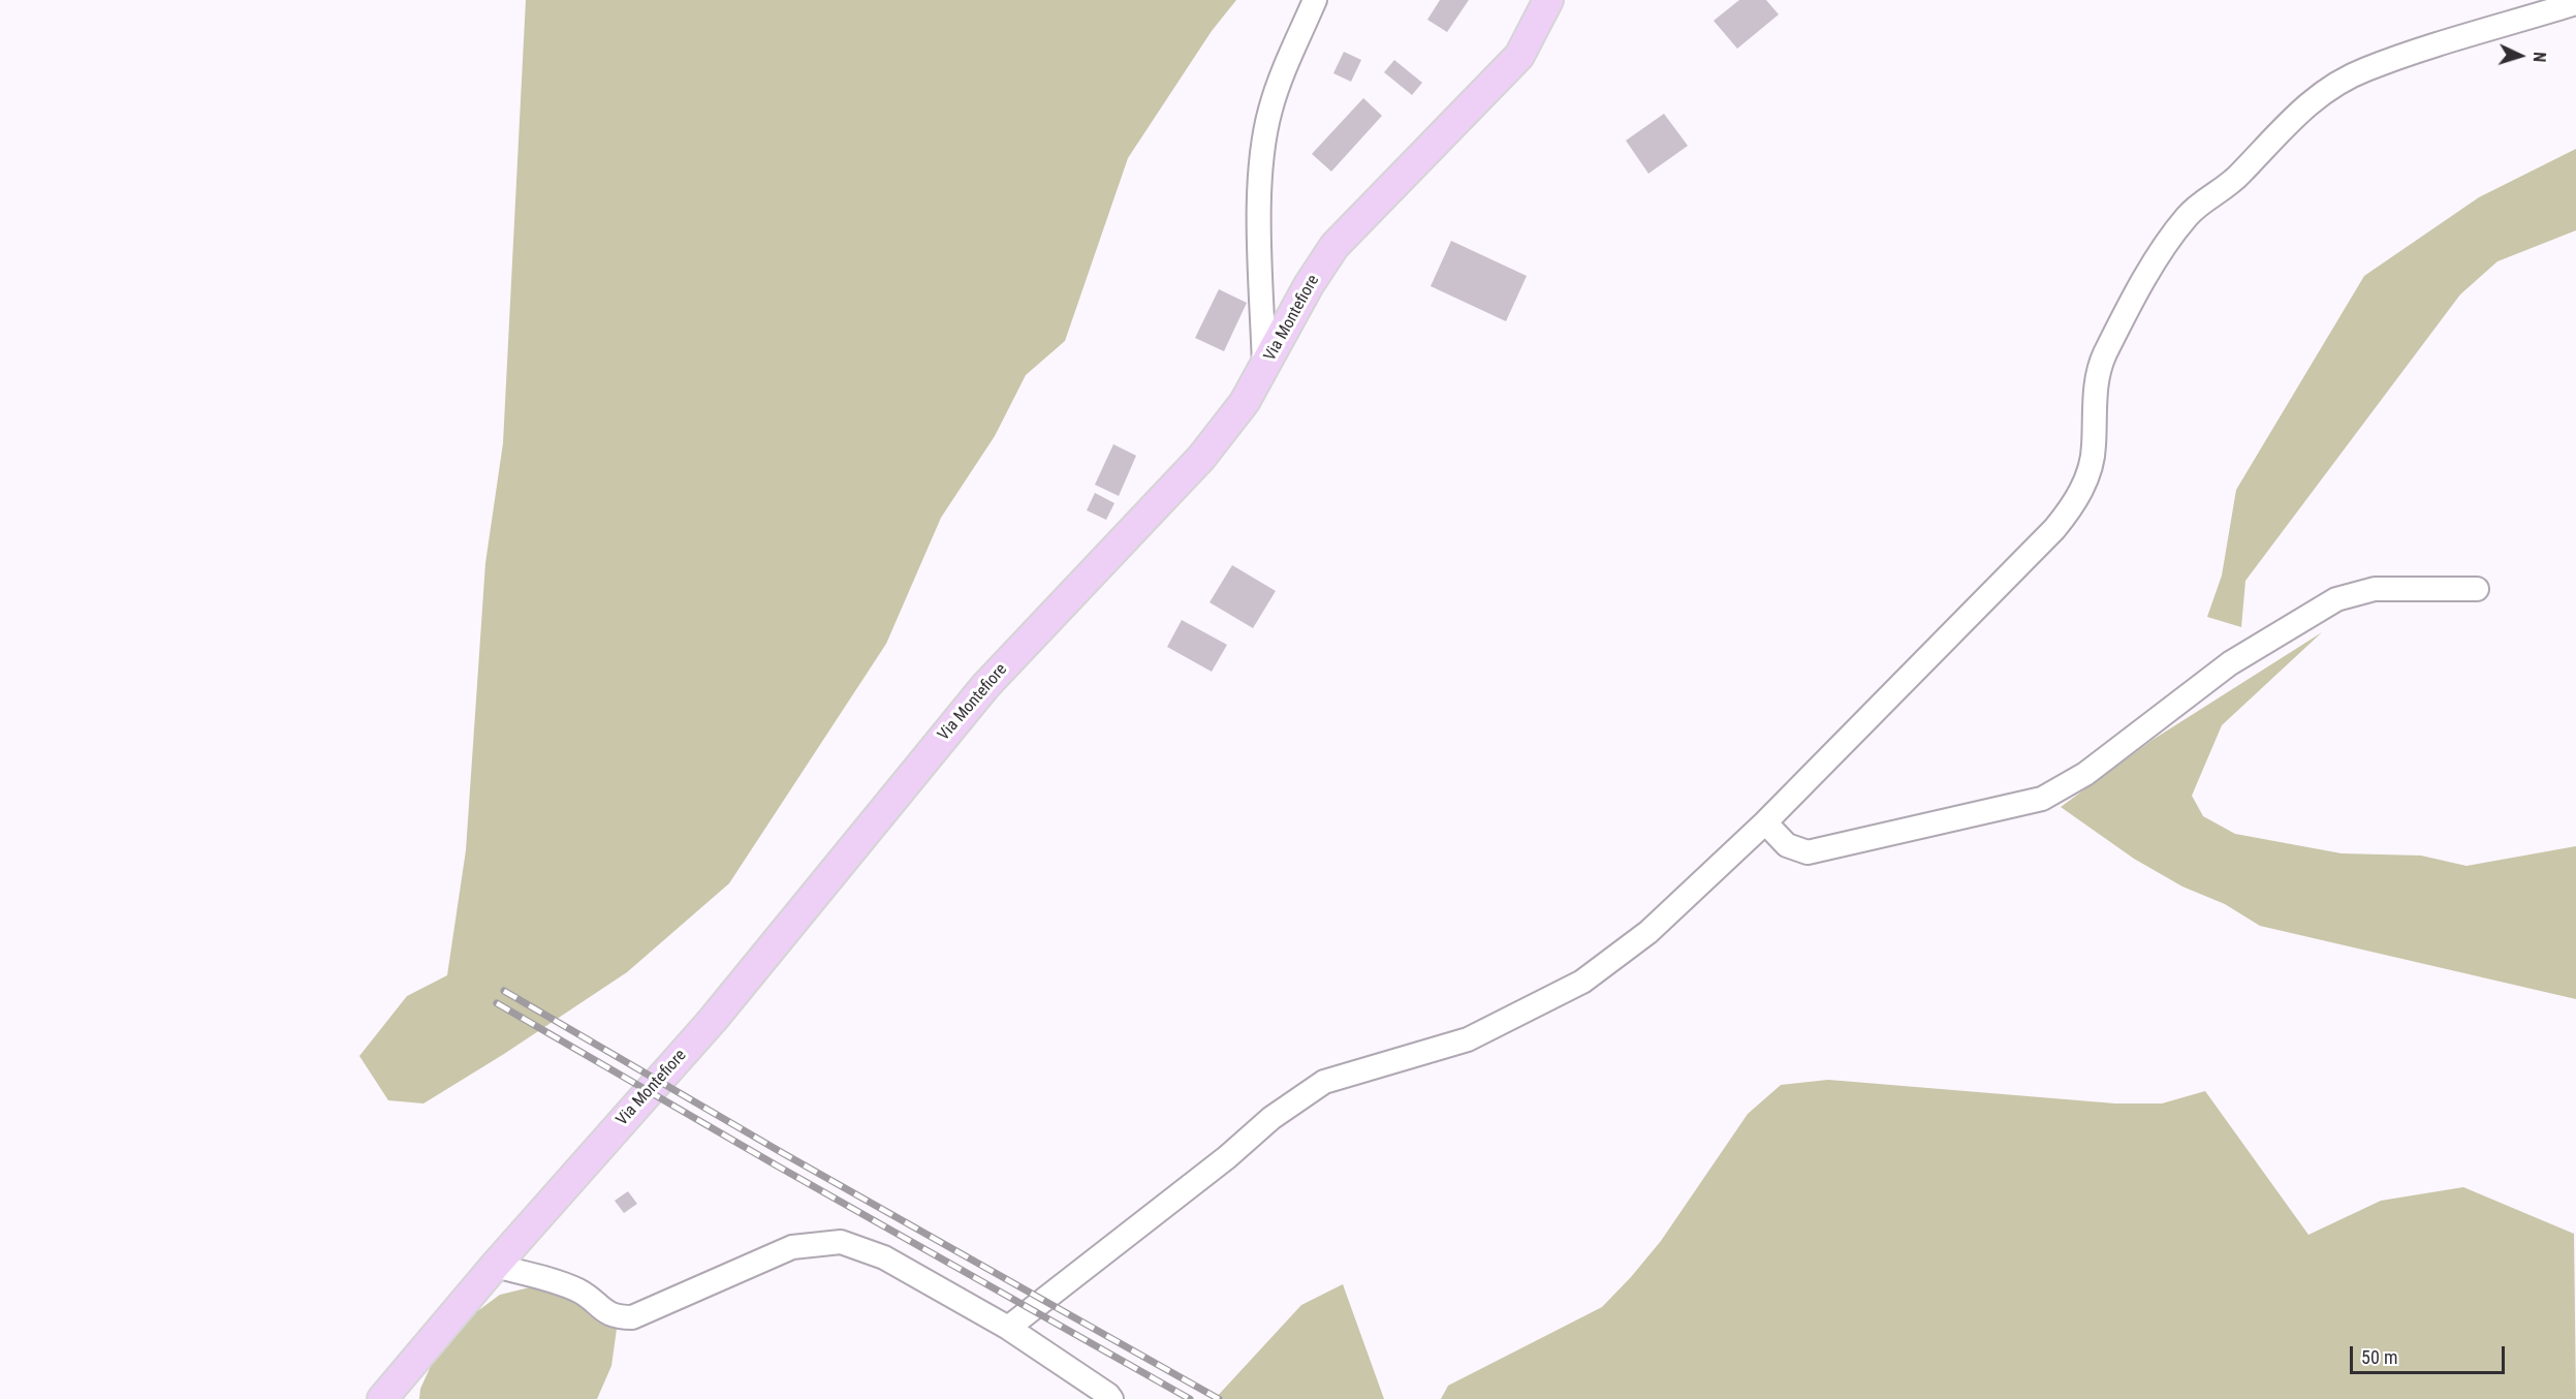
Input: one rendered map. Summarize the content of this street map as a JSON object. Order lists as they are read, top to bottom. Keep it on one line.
{"streets":{"main road":["Via Montefiore"]},"scale_bar":"50 m","north":"right"}
